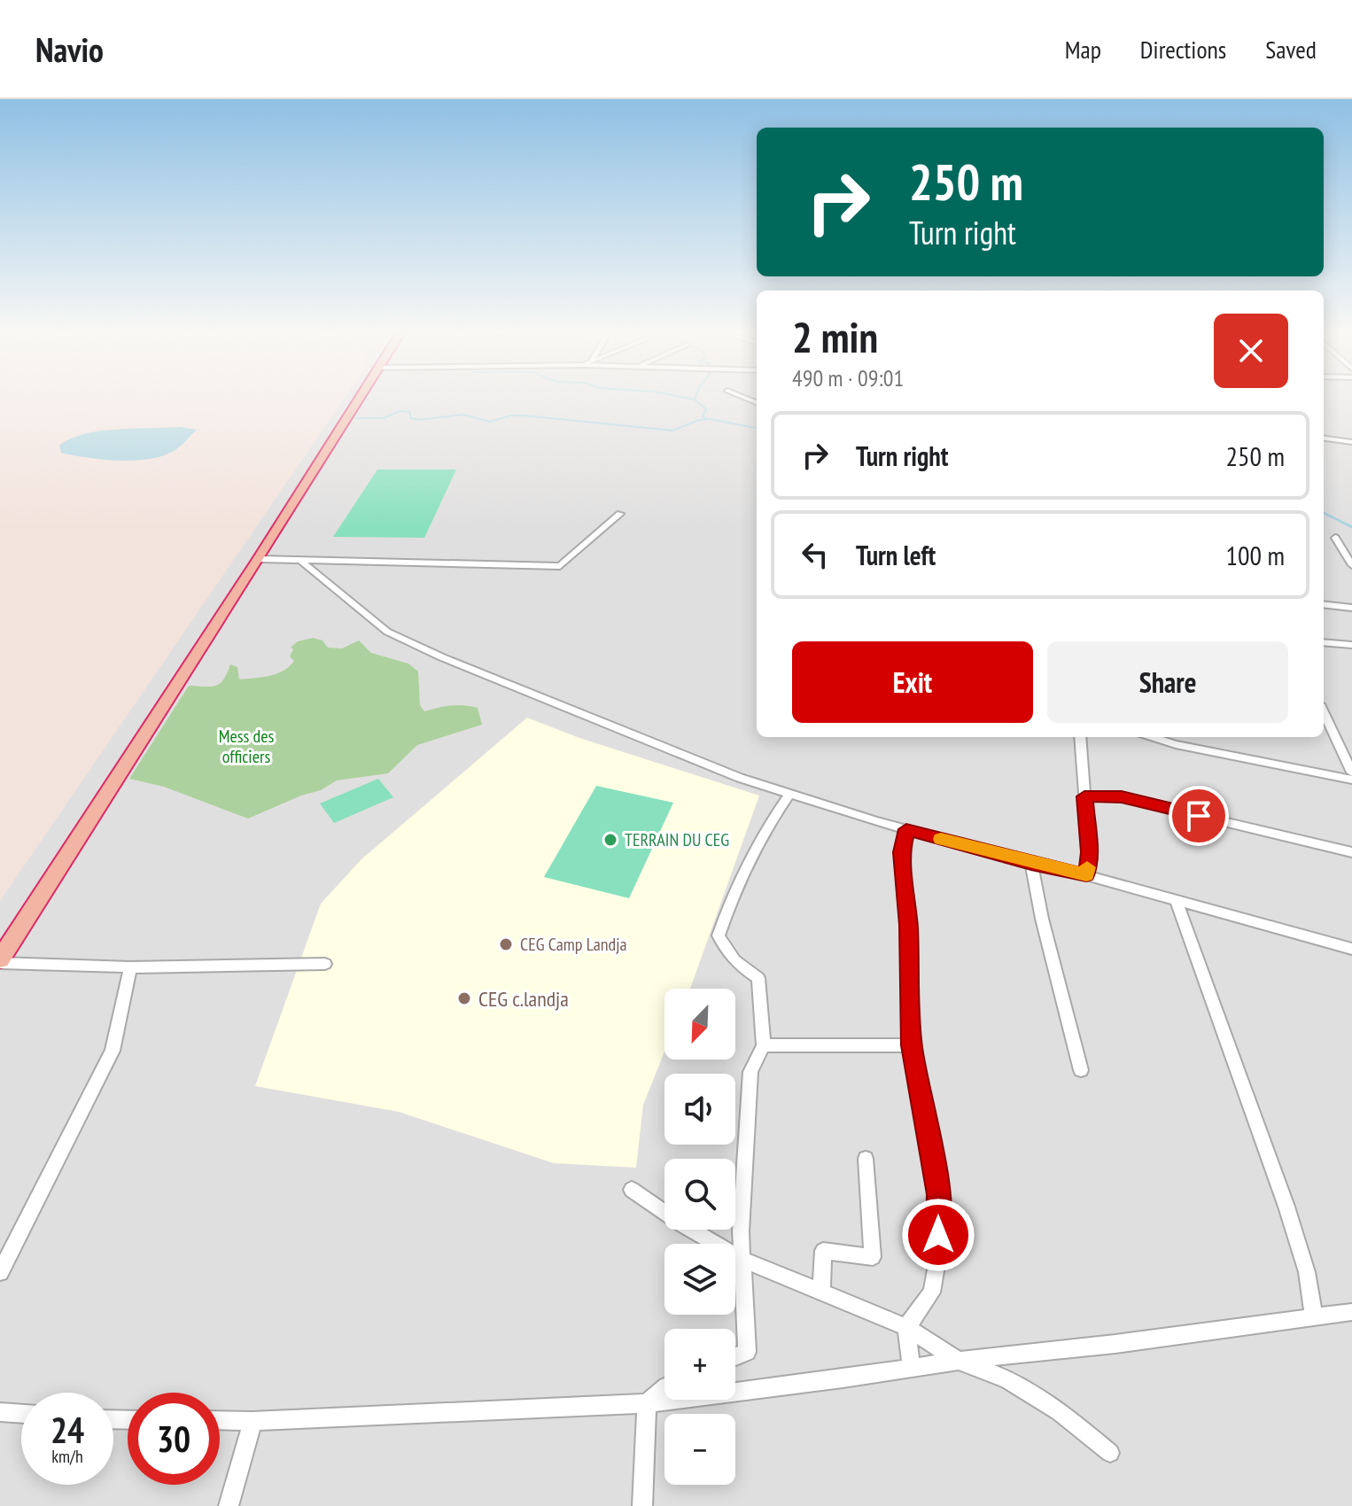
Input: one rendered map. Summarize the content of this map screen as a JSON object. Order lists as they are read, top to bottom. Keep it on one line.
{"parks":["Mess des officiers"],"places":["TERRAIN DU CEG","CEG Camp Landja","CEG c.landja"],"north":"bottom left","page":{"header":"Navio","nav":["Map","Directions","Saved"],"turn":["250 m","Turn right"],"heading":["2 min","490 m · 09:01"],"list":[{"name":"Turn right","value":"250 m"},{"name":"Turn left","value":"100 m"}],"buttons":["Exit","Share"],"map_buttons":["+","−"],"speed":"24 km/h","limit":"30"}}
